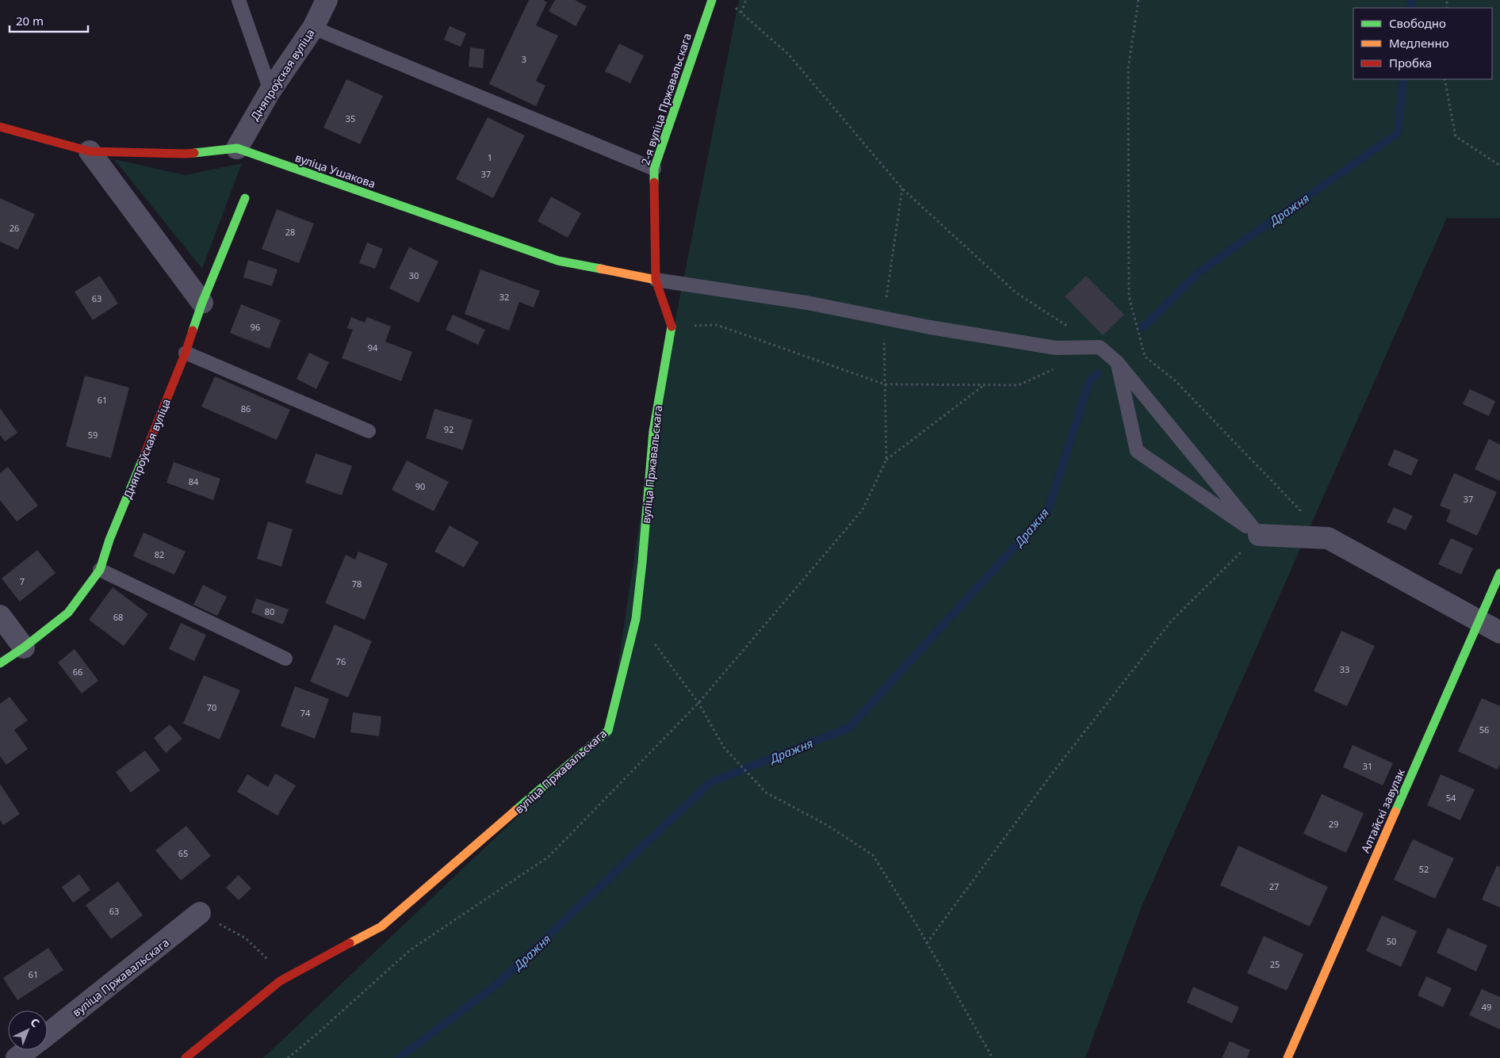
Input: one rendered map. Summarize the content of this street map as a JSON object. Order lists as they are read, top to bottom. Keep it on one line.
{"streets":{"street":["Дняпроўская вуліца","2-я вуліца Пржавальскага","вуліца Ушакова","вуліца Пржавальскага","Алтайскі завулак"]},"crossings":[["Дняпроўская вуліца","вуліца Ушакова"],["2-я вуліца Пржавальскага","вуліца Ушакова"],["2-я вуліца Пржавальскага","вуліца Пржавальскага"],["вуліца Ушакова","вуліца Пржавальскага"]],"water":["Дражня"],"house_numbers":["3","35","1","37","26","28","30","32","63","96","94","61","86","92","59","84","90","37","82","7","78","80","68","76","33","66","70","74","56","31","54","29","65","52","27","63","50","25","61","49"],"legend":["Свободно","Медленно","Пробка"],"scale_bar":"20 m","north":"top right"}
